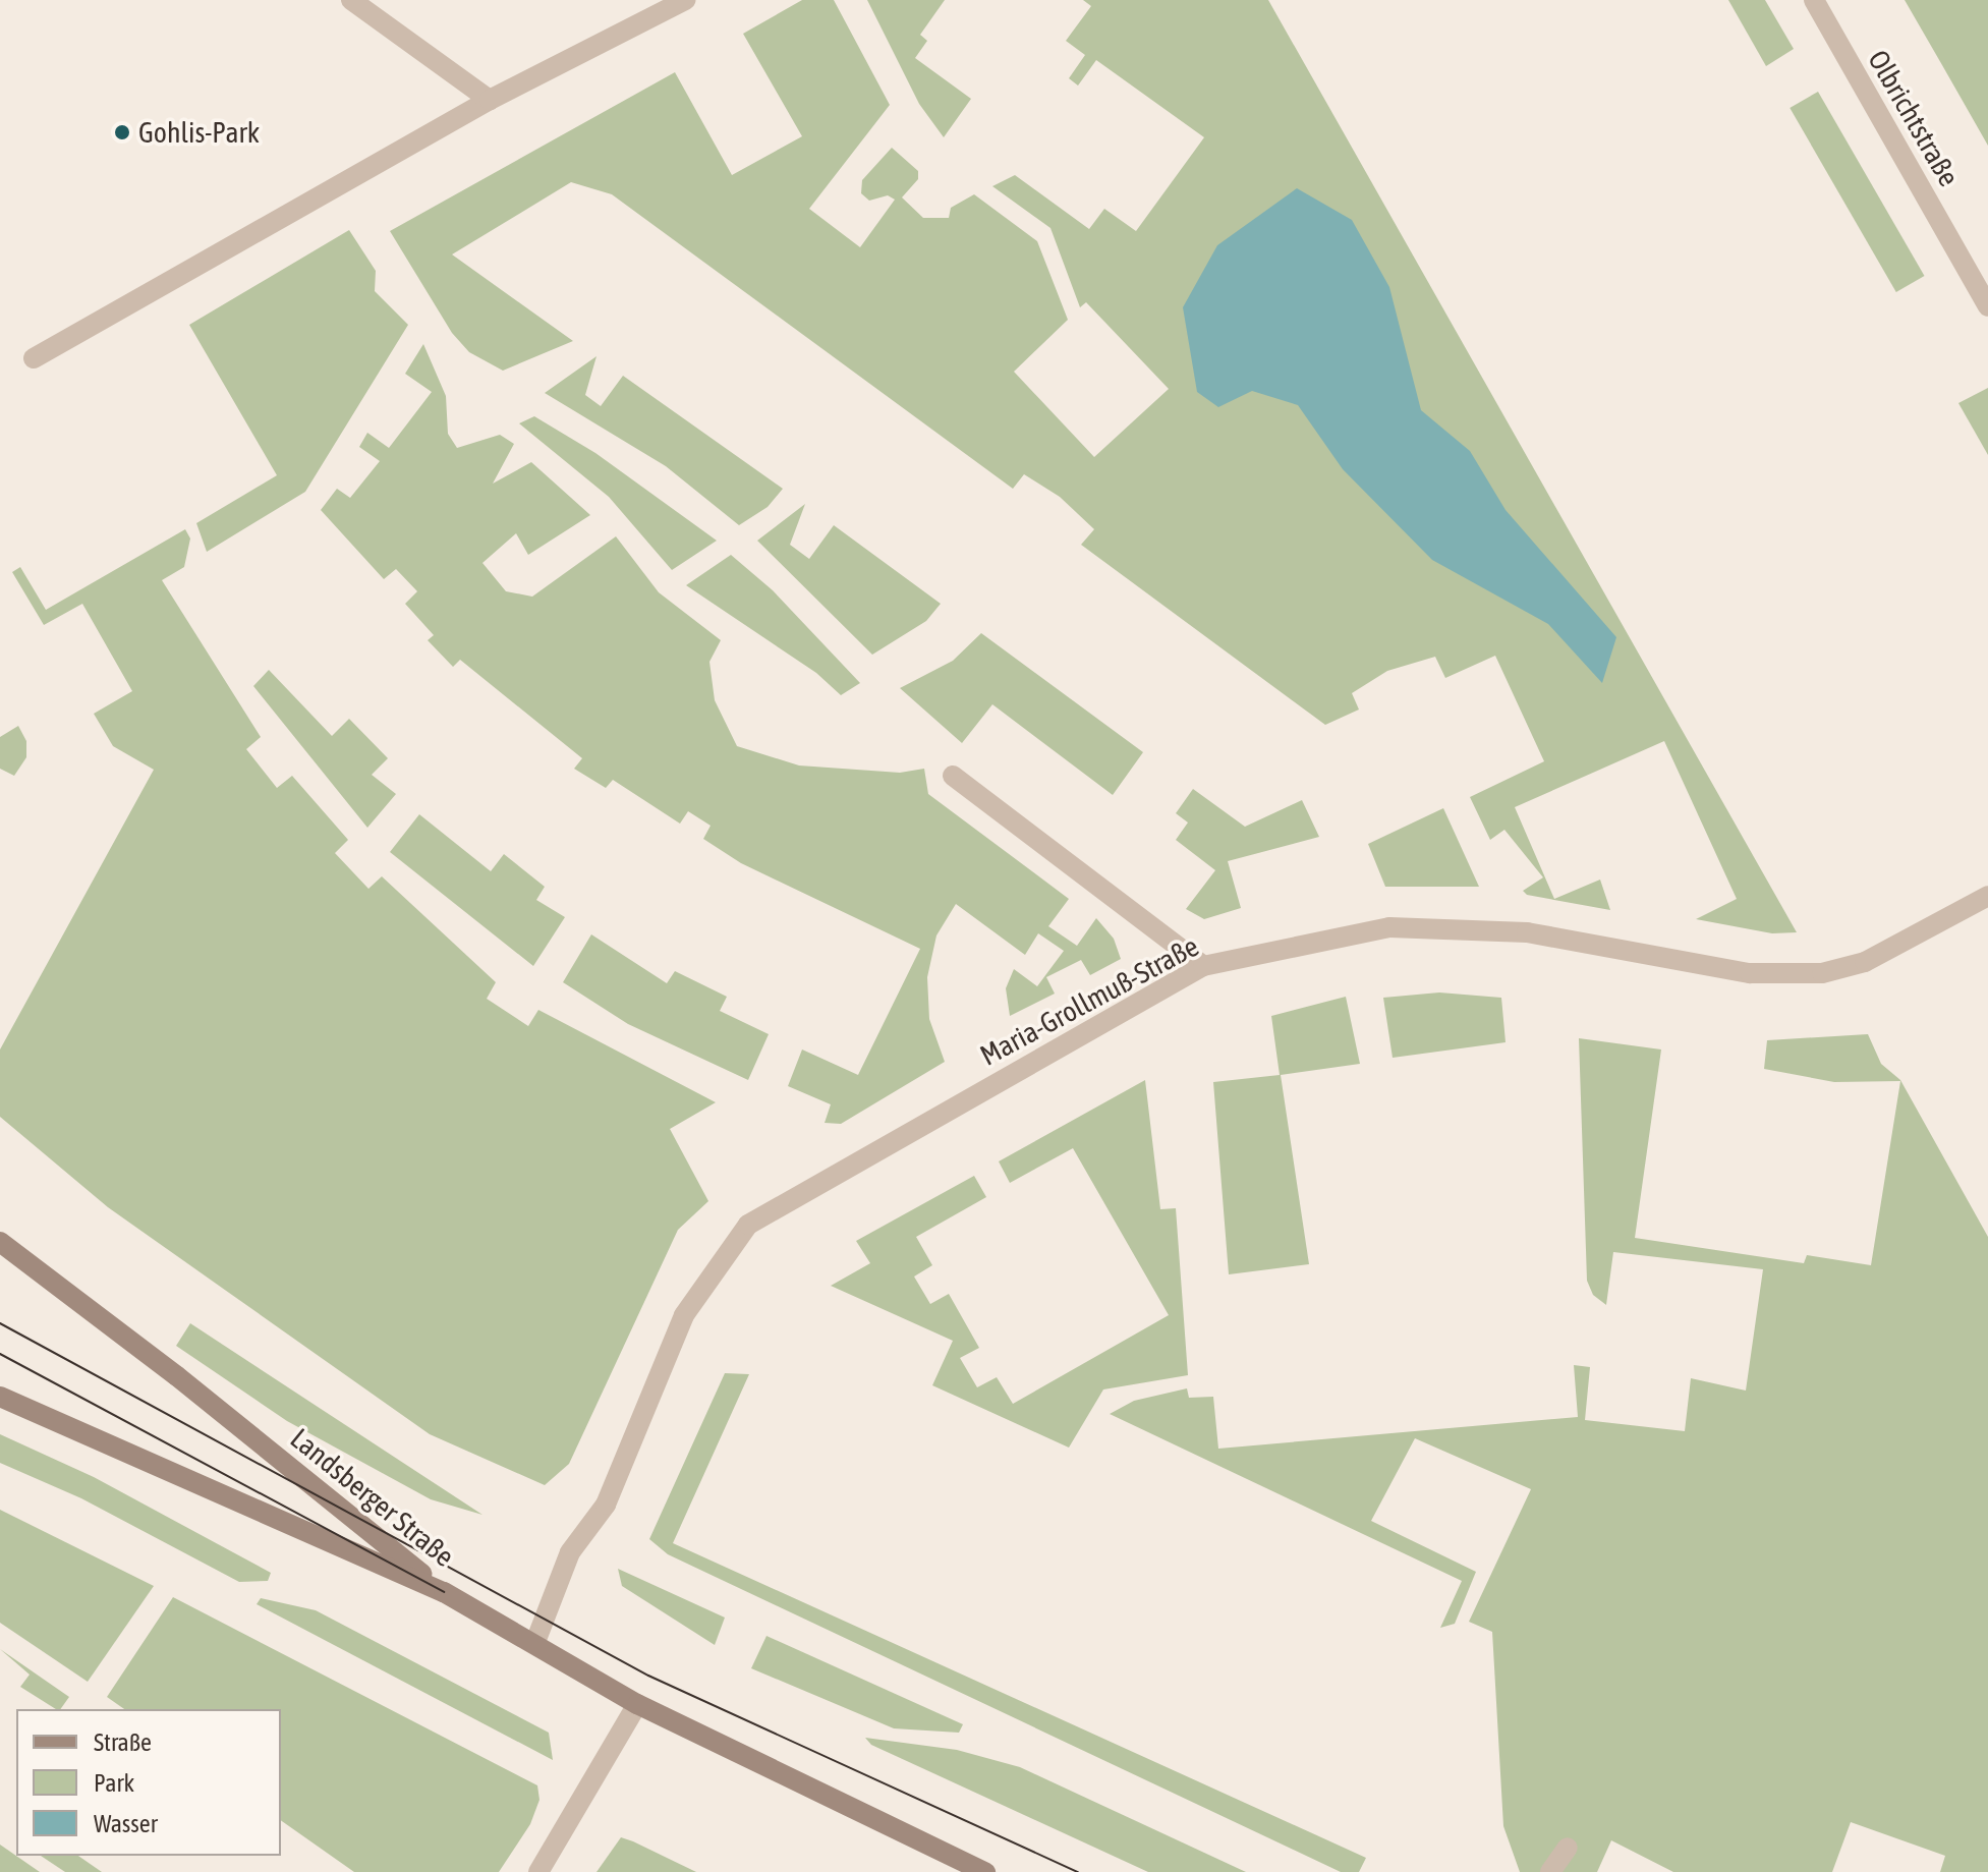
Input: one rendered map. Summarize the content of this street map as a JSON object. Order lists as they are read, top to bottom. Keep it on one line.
{"streets":{"street":["Olbrichtstraße","Maria-Grollmuß-Straße","Landsberger Straße"]},"places":["Gohlis-Park"],"legend":["Straße","Park","Wasser"]}
